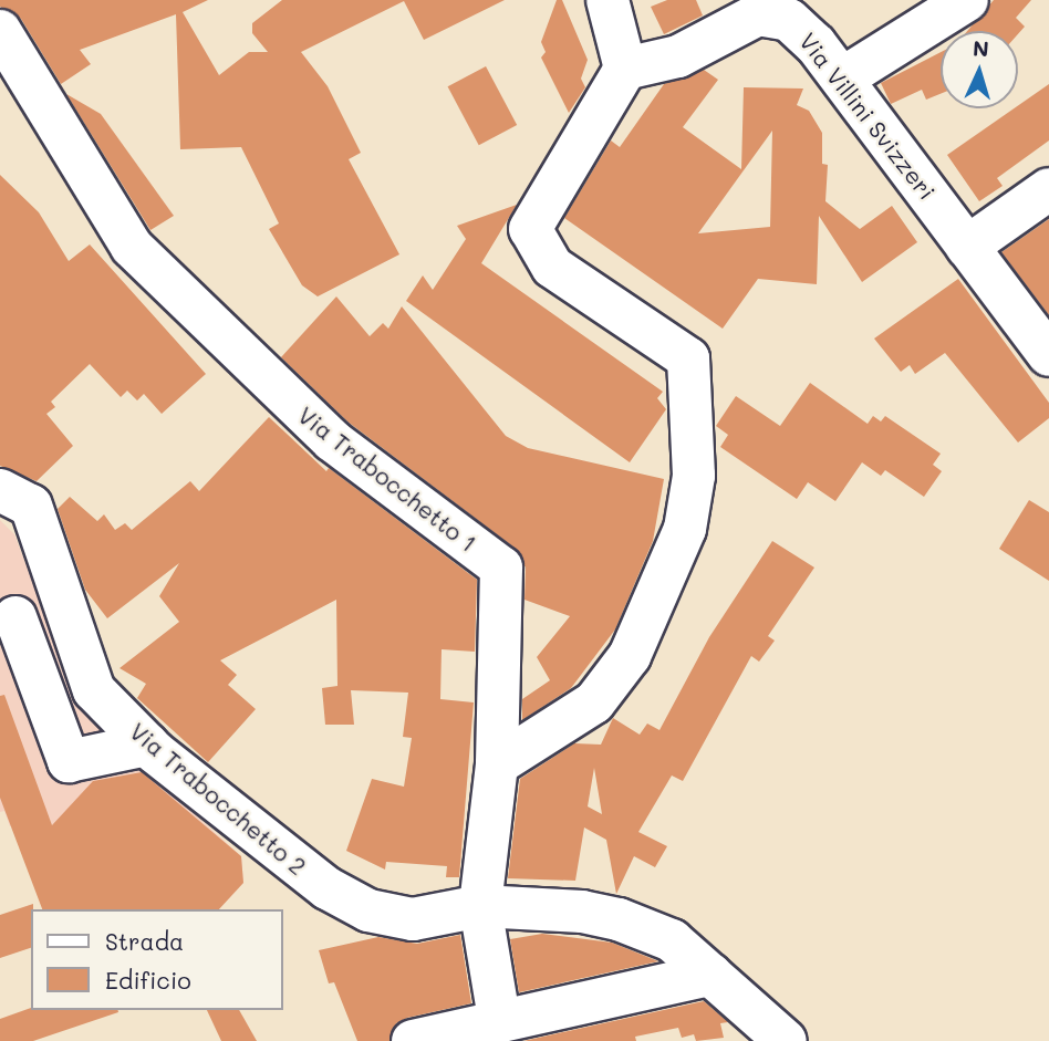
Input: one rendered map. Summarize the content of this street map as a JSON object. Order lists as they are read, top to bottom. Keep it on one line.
{"streets":{"street":["Via Villini Svizzeri","Via Trabocchetto 1","Via Trabocchetto 2"]},"crossings":[["Via Trabocchetto 1","Via Trabocchetto 2"]],"legend":["Strada","Edificio"],"north":"top"}
